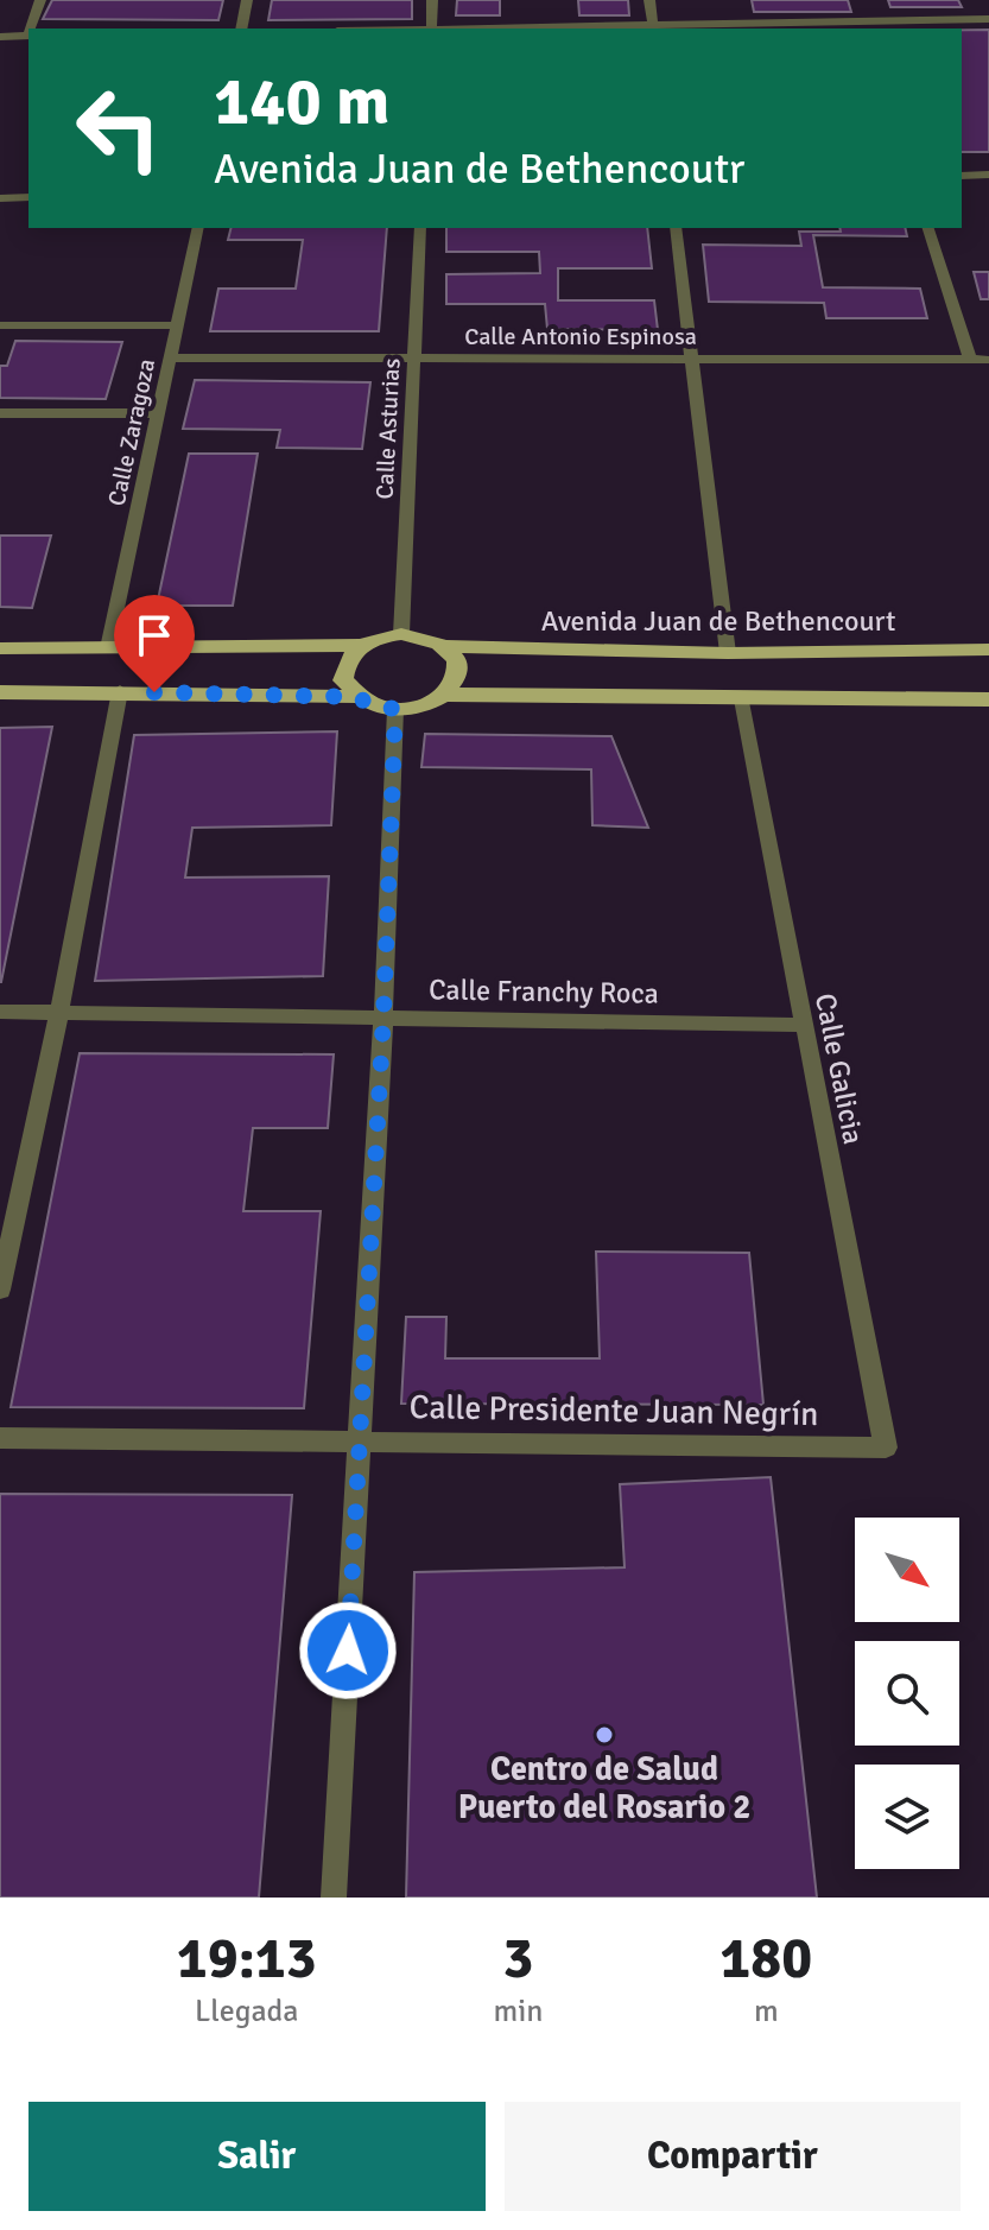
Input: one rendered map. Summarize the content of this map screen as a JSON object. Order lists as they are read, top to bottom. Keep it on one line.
{"streets":{"main road":["Avenida Juan de Bethencourt"],"street":["Calle Antonio Espinosa","Calle Asturias","Calle Zaragoza","Calle Franchy Roca","Calle Galicia","Calle Presidente Juan Negrín"]},"crossings":[["Calle Antonio Espinosa","Calle Asturias"],["Calle Antonio Espinosa","Calle Zaragoza"],["Calle Asturias","Avenida Juan de Bethencourt"],["Calle Franchy Roca","Calle Galicia"],["Calle Galicia","Calle Presidente Juan Negrín"]],"places":["Centro de Salud Puerto del Rosario 2"],"north":"bottom right","page":{"turn":["140 m","Avenida Juan de Bethencoutr"],"eta":["19:13","Llegada","3","min","180","m"],"buttons":["Salir","Compartir"]}}
